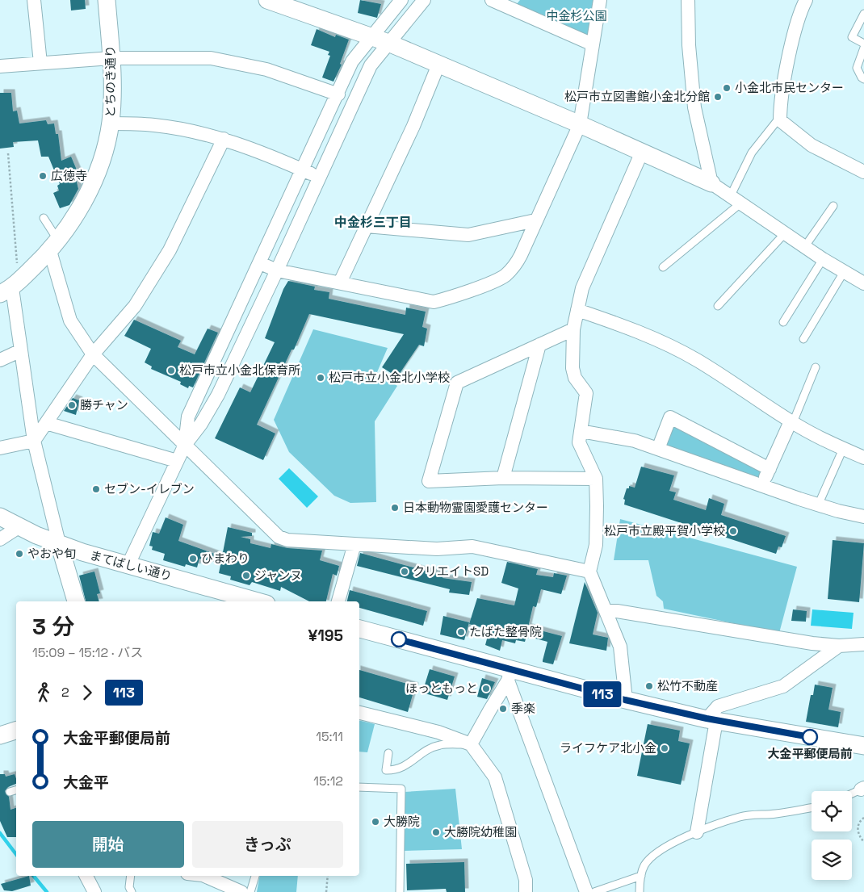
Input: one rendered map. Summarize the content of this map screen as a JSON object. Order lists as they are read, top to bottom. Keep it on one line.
{"streets":{"street":["とちのき通り","まてばしい通り"]},"districts":["中金杉三丁目"],"parks":["中金杉公園"],"places":["小金北市民センター","松戸市立図書館小金北分館","広徳寺","松戸市立小金北保育所","松戸市立小金北小学校","勝チャン","セブン-イレブン","日本動物霊園愛護センター","松戸市立殿平賀小学校","やおや旬","ひまわり","クリエイトSD","ジャンヌ","たばた整骨院","松竹不動産","ほっともっと","季楽","大金平郵便局前","ライフケア北小金","大勝院","大勝院幼稚園"],"lines":["bus line 113"],"page":{"on_map":"113","heading":["3 分","15:09 – 15:12 · バス","¥195"],"legs":["2","113"],"list":[{"name":"大金平郵便局前","value":"15:11"},{"name":"大金平","value":"15:12"}],"buttons":["開始","きっぷ"]}}
